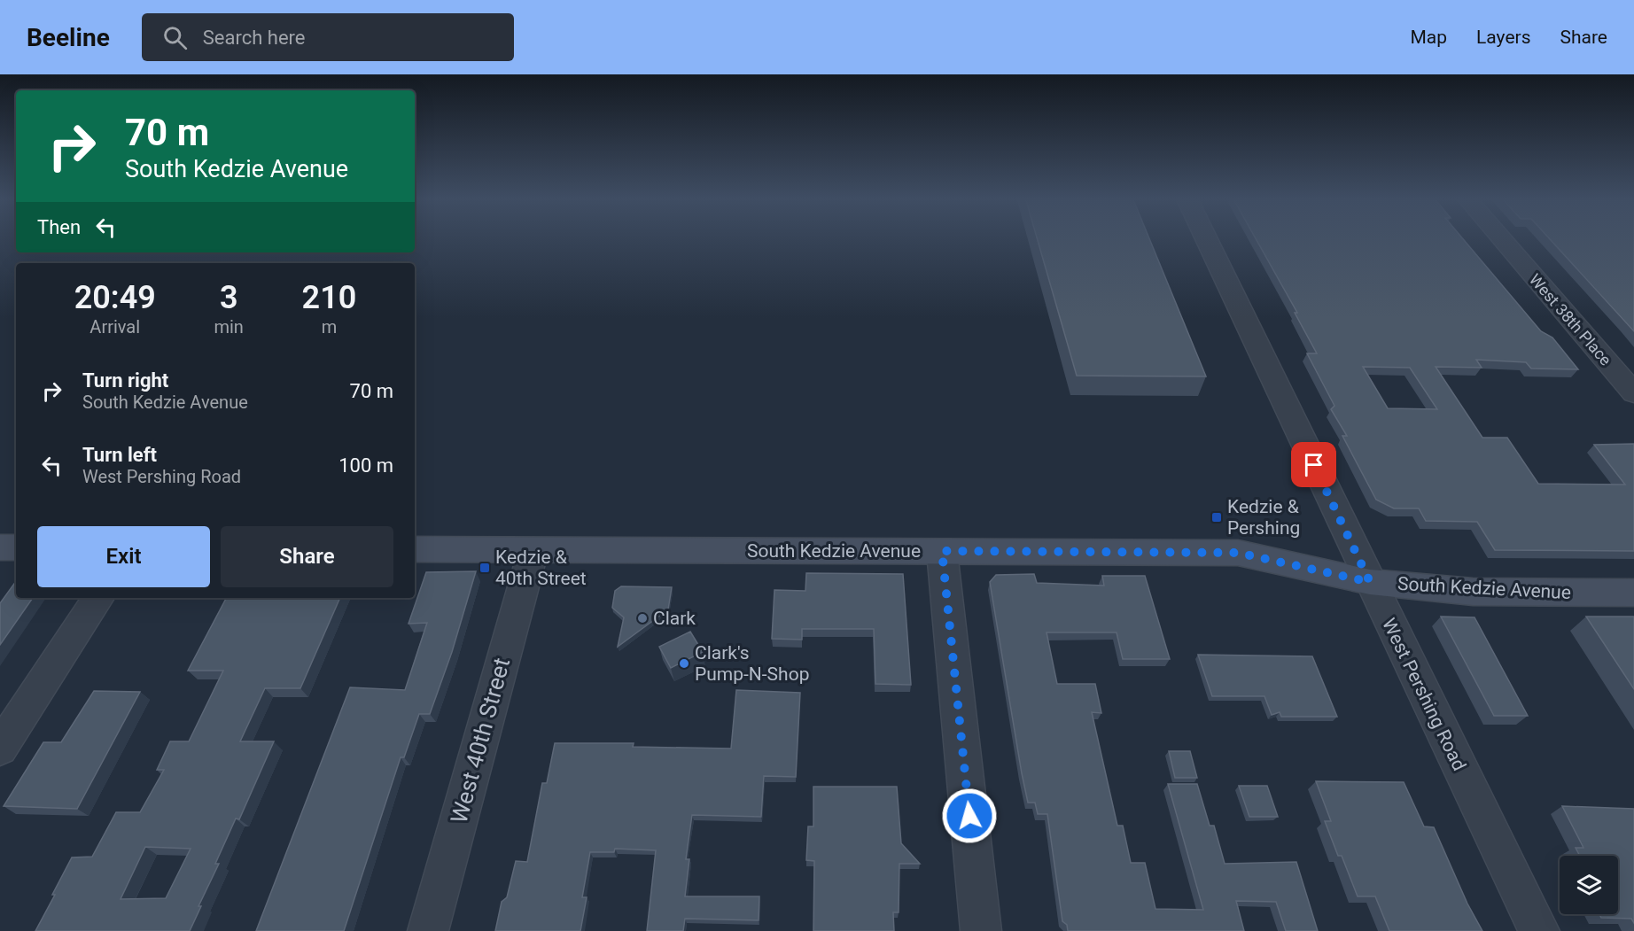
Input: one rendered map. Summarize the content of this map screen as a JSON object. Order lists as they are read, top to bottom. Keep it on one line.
{"streets":{"main road":["South Kedzie Avenue"],"street":["West 38th Place","West Pershing Road","West 40th Street"]},"crossings":[["South Kedzie Avenue","West Pershing Road"],["South Kedzie Avenue","West 40th Street"]],"places":{"transit":["Kedzie & Pershing","Kedzie & 40th Street"],"other":["Clark","Clark's Pump-N-Shop"]},"page":{"header":"Beeline","search":"Search here","nav":["Map","Layers","Share"],"turn":["70 m","South Kedzie Avenue"],"then":"Then","eta":["20:49","Arrival","3","min","210","m"],"list":[{"name":"Turn right","note":"South Kedzie Avenue","value":"70 m"},{"name":"Turn left","note":"West Pershing Road","value":"100 m"}],"buttons":["Exit","Share"]}}
